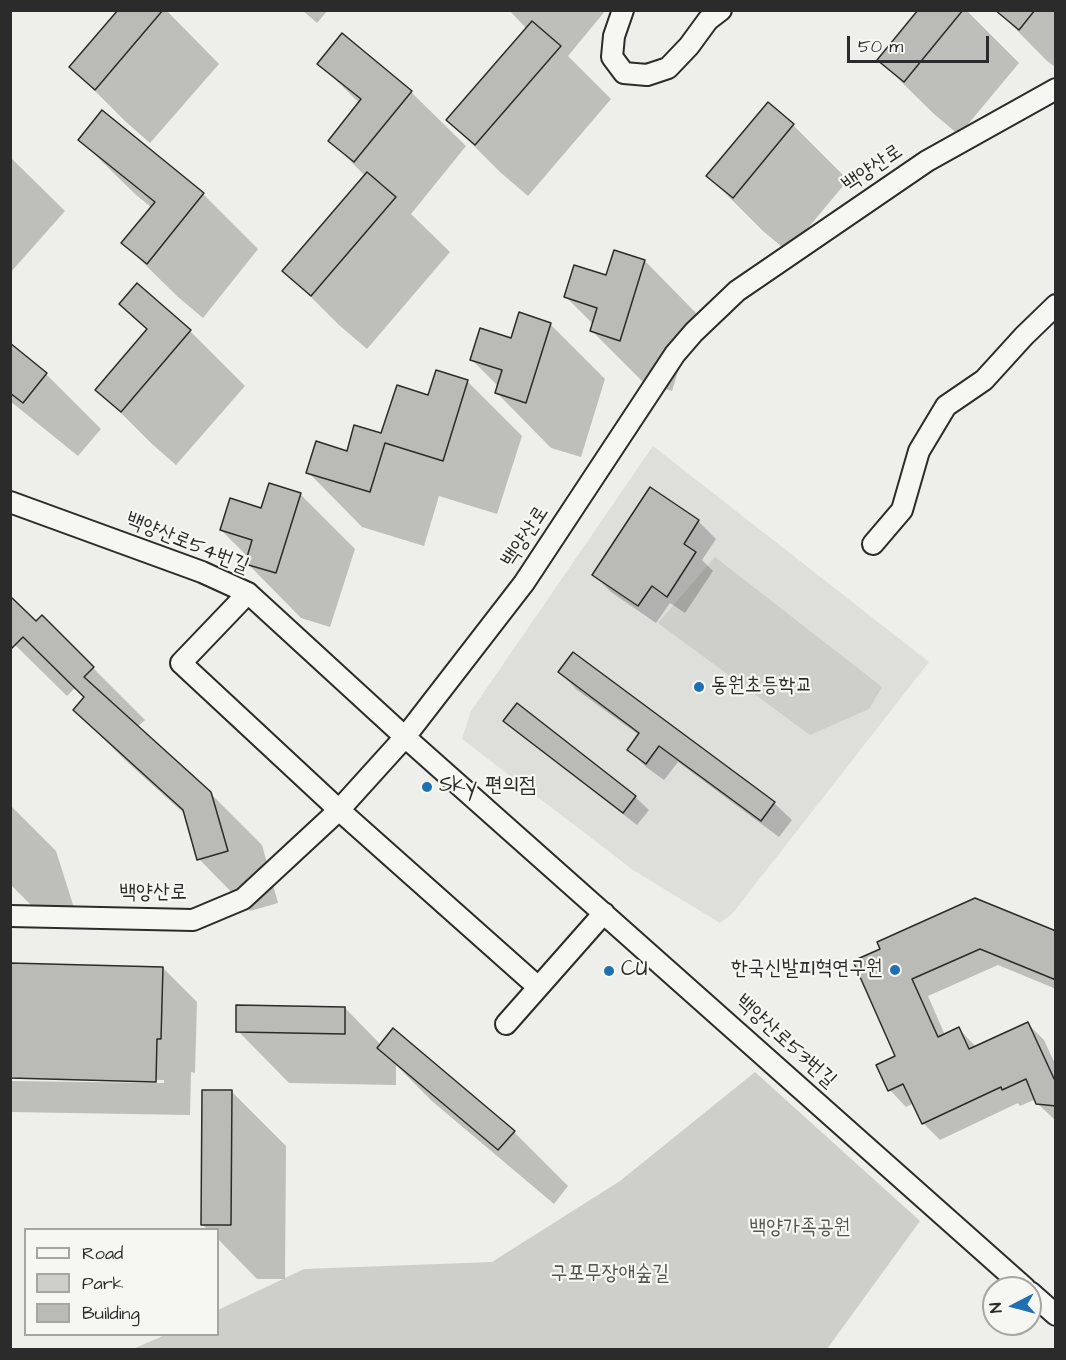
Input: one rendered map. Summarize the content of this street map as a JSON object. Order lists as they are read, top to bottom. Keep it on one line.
{"streets":{"street":["백양산로","백양산로54번길","백양산로53번길"]},"crossings":[["백양산로","백양산로54번길"],["백양산로","백양산로53번길"],["백양산로54번길","백양산로53번길"]],"parks":["백양가족공원","구포무장애숲길"],"places":["동원초등학교","Sky 편의점","한국신발피혁연구원","CU"],"legend":["Road","Park","Building"],"scale_bar":"50 m","north":"left"}
